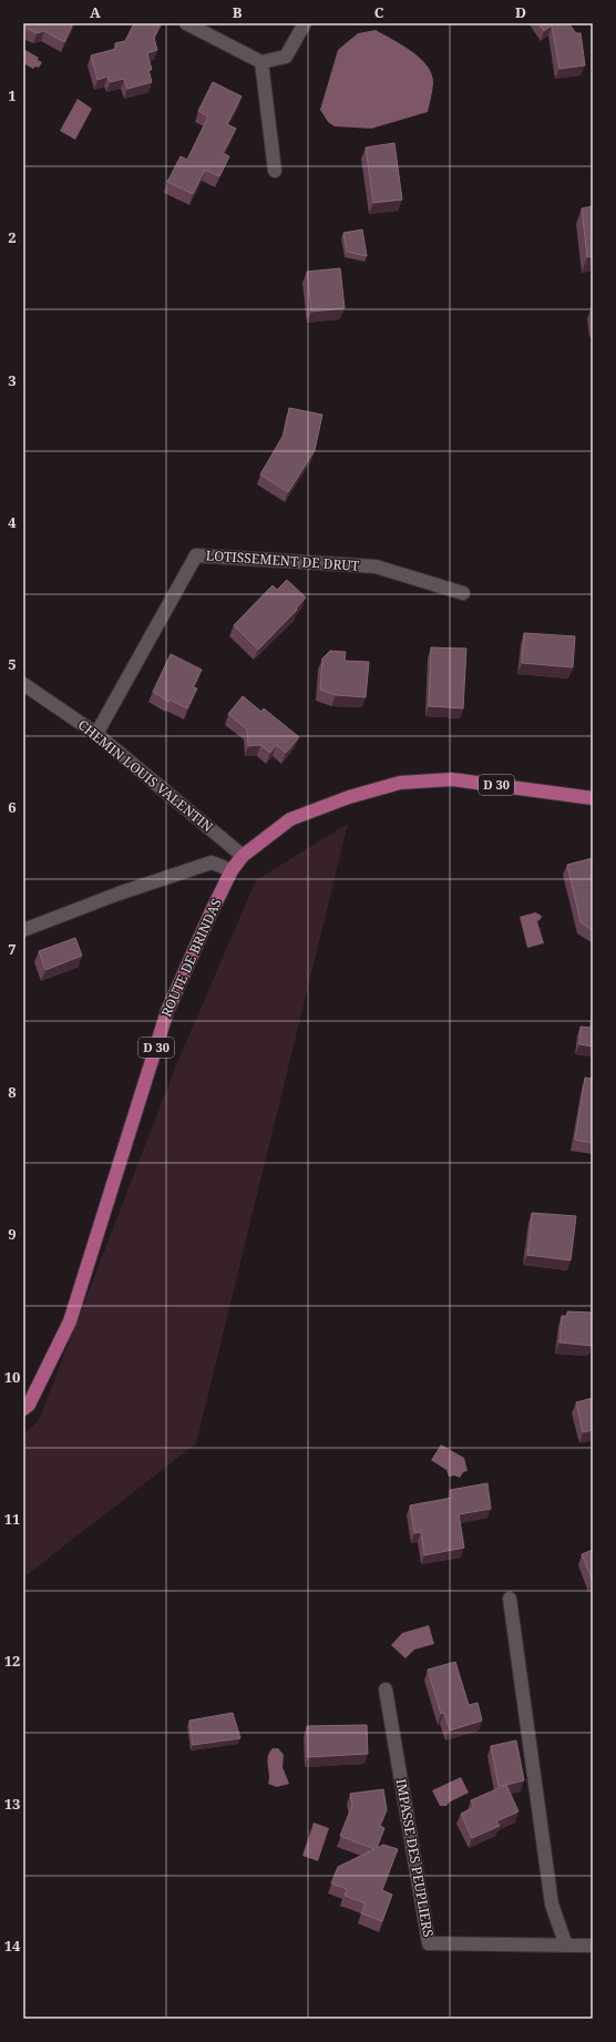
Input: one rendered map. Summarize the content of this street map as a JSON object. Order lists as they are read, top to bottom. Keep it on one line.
{"streets":{"main road":["D 30","ROUTE DE BRINDAS"],"street":["LOTISSEMENT DE DRUT","CHEMIN LOUIS VALENTIN","IMPASSE DES PEUPLIERS"]},"crossings":[["LOTISSEMENT DE DRUT","CHEMIN LOUIS VALENTIN"],["CHEMIN LOUIS VALENTIN","ROUTE DE BRINDAS"]],"grid":{"columns":["A","B","C","D"],"rows":["1","2","3","4","5","6","7","8","9","10","11","12","13","14"]}}
